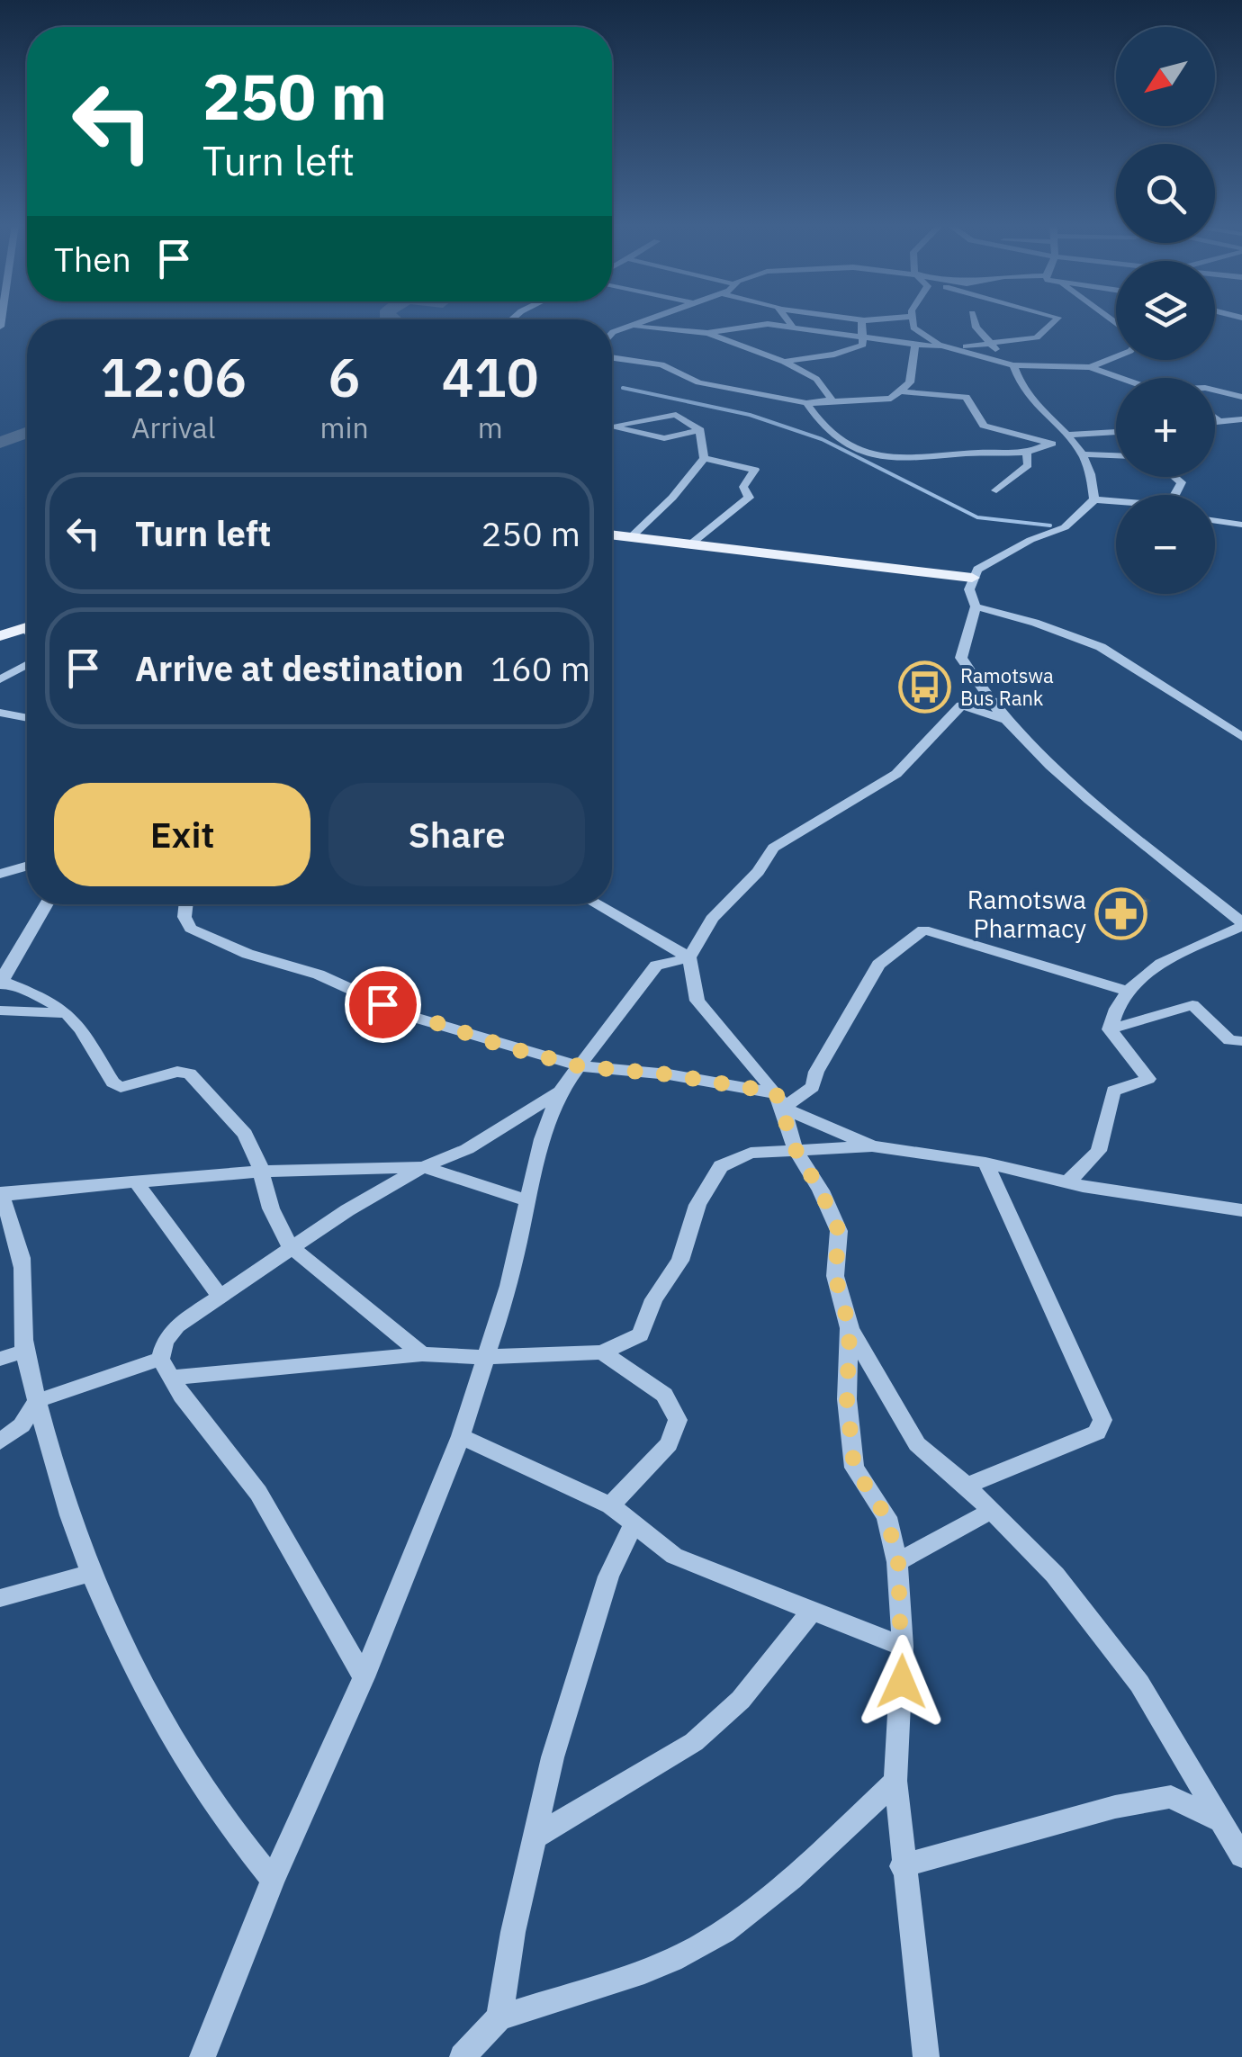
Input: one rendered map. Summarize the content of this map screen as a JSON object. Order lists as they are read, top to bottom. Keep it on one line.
{"places":{"bus stop":["Ramotswa Bus Rank"],"pharmacy":["Ramotswa Pharmacy"]},"north":"bottom left","page":{"map_buttons":["+","−"],"turn":["250 m","Turn left"],"then":"Then","eta":["12:06","Arrival","6","min","410","m"],"list":[{"name":"Turn left","value":"250 m"},{"name":"Arrive at destination","value":"160 m"}],"buttons":["Exit","Share"]}}
